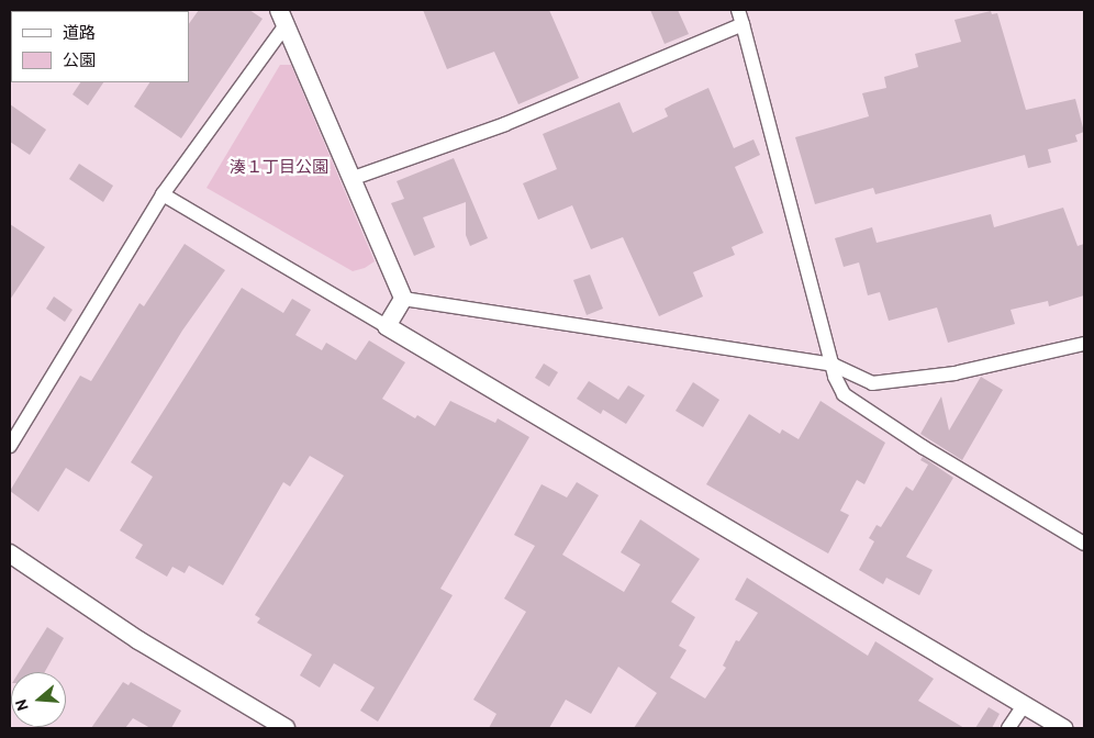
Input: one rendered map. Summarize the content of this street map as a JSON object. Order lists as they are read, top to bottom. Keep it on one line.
{"parks":["湊１丁目公園"],"legend":["道路","公園"],"north":"left"}
